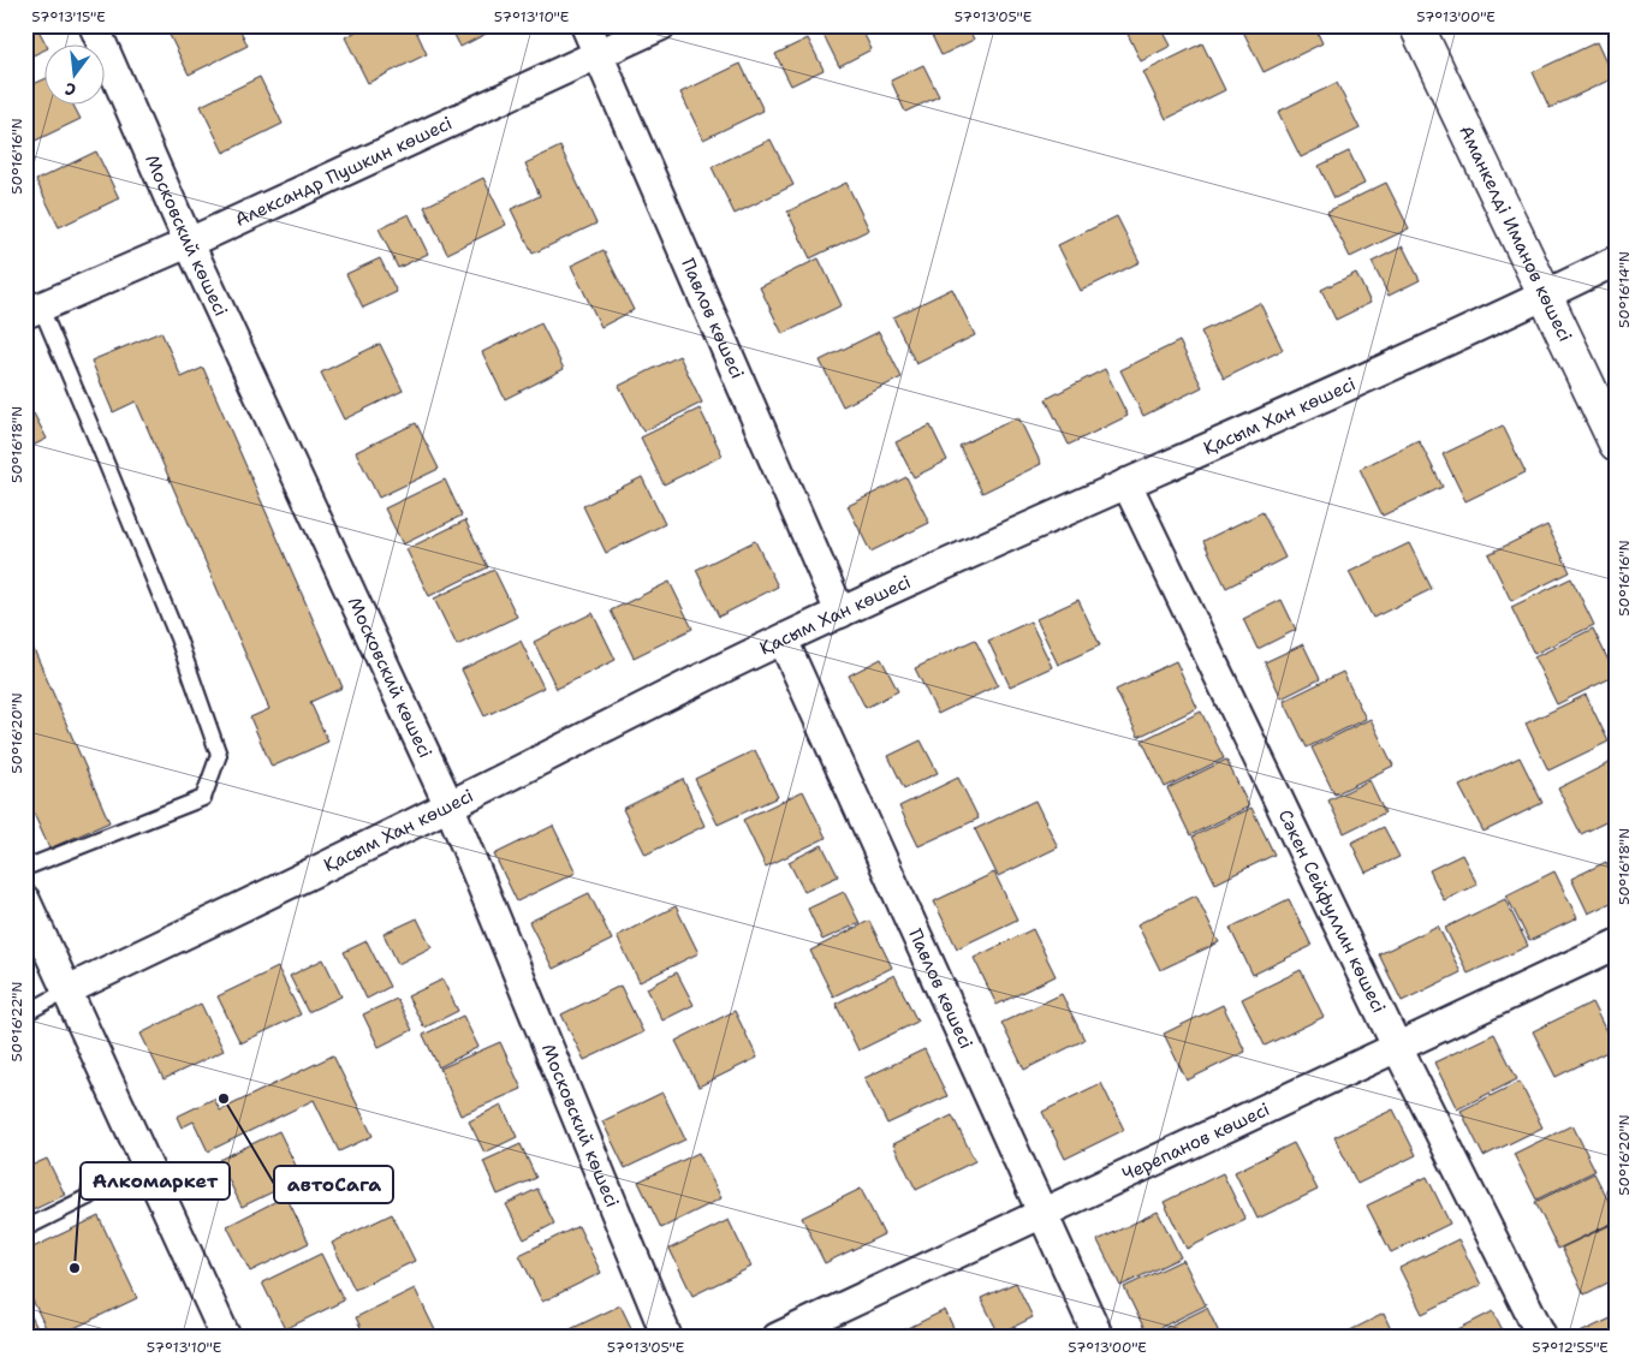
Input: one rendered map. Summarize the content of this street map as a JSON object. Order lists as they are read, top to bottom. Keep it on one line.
{"streets":{"main road":["Аманкелді Иманов көшесі"],"street":["Александр Пушкин көшесі","Московский көшесі","Павлов көшесі","Қасым Хан көшесі","Сәкен Сейфуллин көшесі","Черепанов көшесі"]},"crossings":[["Александр Пушкин көшесі","Московский көшесі"],["Александр Пушкин көшесі","Павлов көшесі"],["Аманкелді Иманов көшесі","Қасым Хан көшесі"],["Московский көшесі","Қасым Хан көшесі"],["Павлов көшесі","Қасым Хан көшесі"],["Павлов көшесі","Черепанов көшесі"],["Қасым Хан көшесі","Сәкен Сейфуллин көшесі"],["Сәкен Сейфуллин көшесі","Черепанов көшесі"]],"places":["автоСага","Алкомаркет"],"north":"bottom","coordinates":["57°13'15\"E","57°13'10\"E","57°13'05\"E","57°13'00\"E","50°16'16\"N","50°16'14\"N","50°16'18\"N","50°16'20\"N","50°16'22\"N","57°12'55\"E"]}
